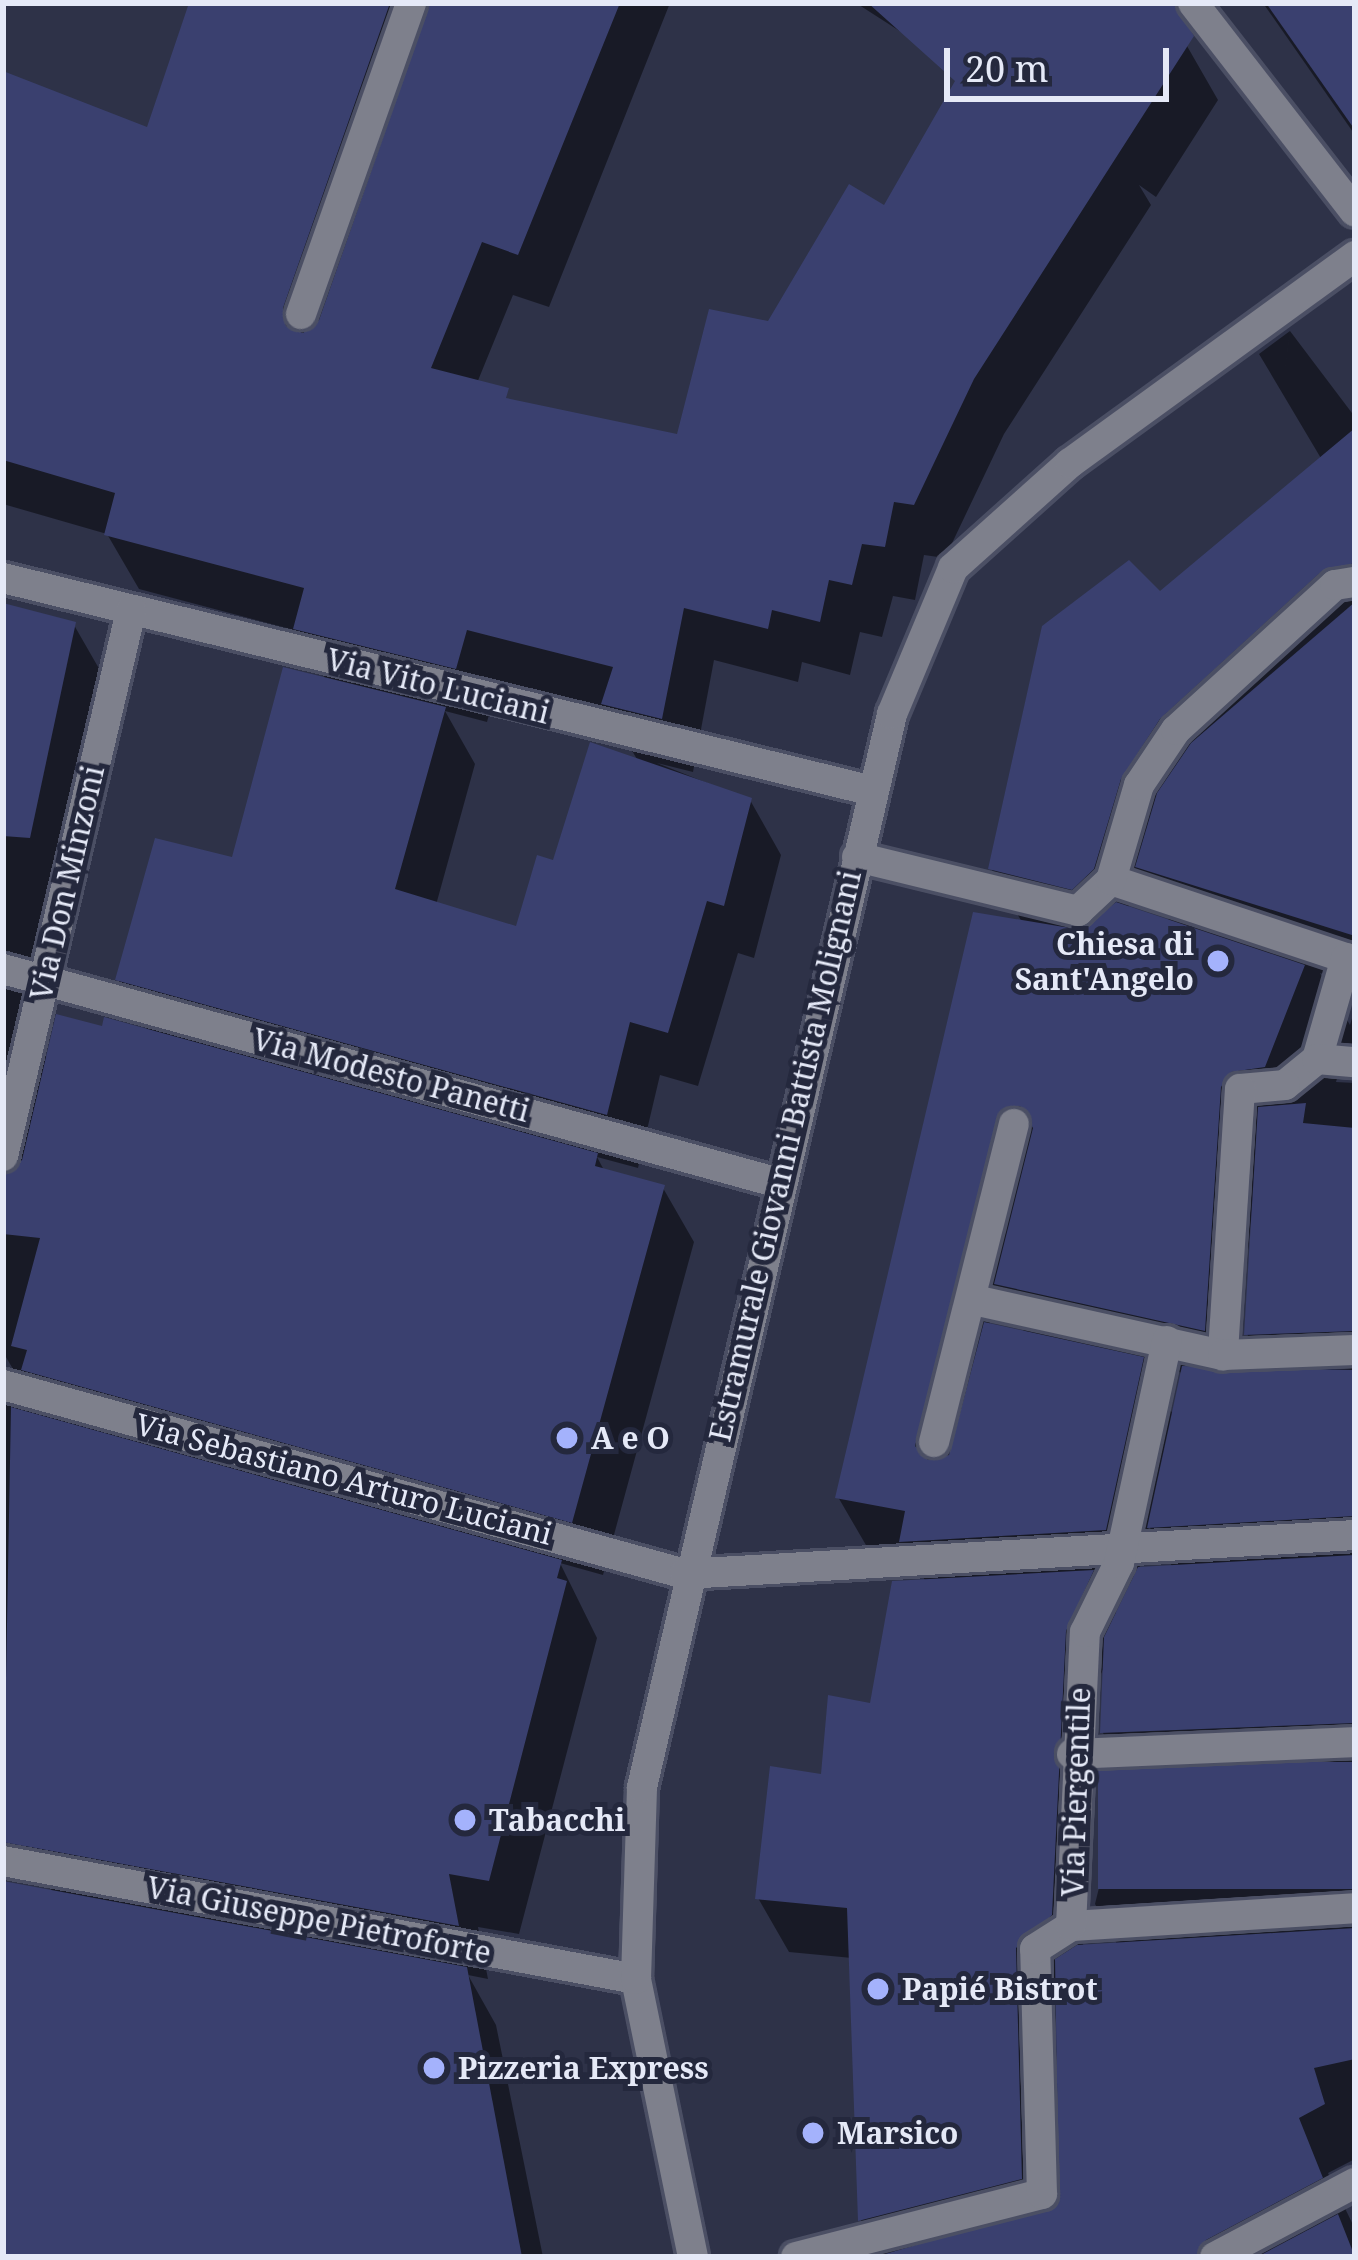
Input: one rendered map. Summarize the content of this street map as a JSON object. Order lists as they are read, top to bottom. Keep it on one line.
{"streets":{"street":["Via Vito Luciani","Via Don Minzoni","Via Modesto Panetti","Estramurale Giovanni Battista Molignani","Via Sebastiano Arturo Luciani","Via Piergentile","Via Giuseppe Pietroforte"]},"crossings":[["Via Vito Luciani","Via Don Minzoni"],["Via Vito Luciani","Estramurale Giovanni Battista Molignani"],["Via Don Minzoni","Via Modesto Panetti"],["Via Modesto Panetti","Estramurale Giovanni Battista Molignani"],["Estramurale Giovanni Battista Molignani","Via Sebastiano Arturo Luciani"],["Estramurale Giovanni Battista Molignani","Via Giuseppe Pietroforte"]],"places":["Chiesa di Sant'Angelo","A e O","Tabacchi","Papié Bistrot","Pizzeria Express","Marsico"],"scale_bar":"20 m"}
